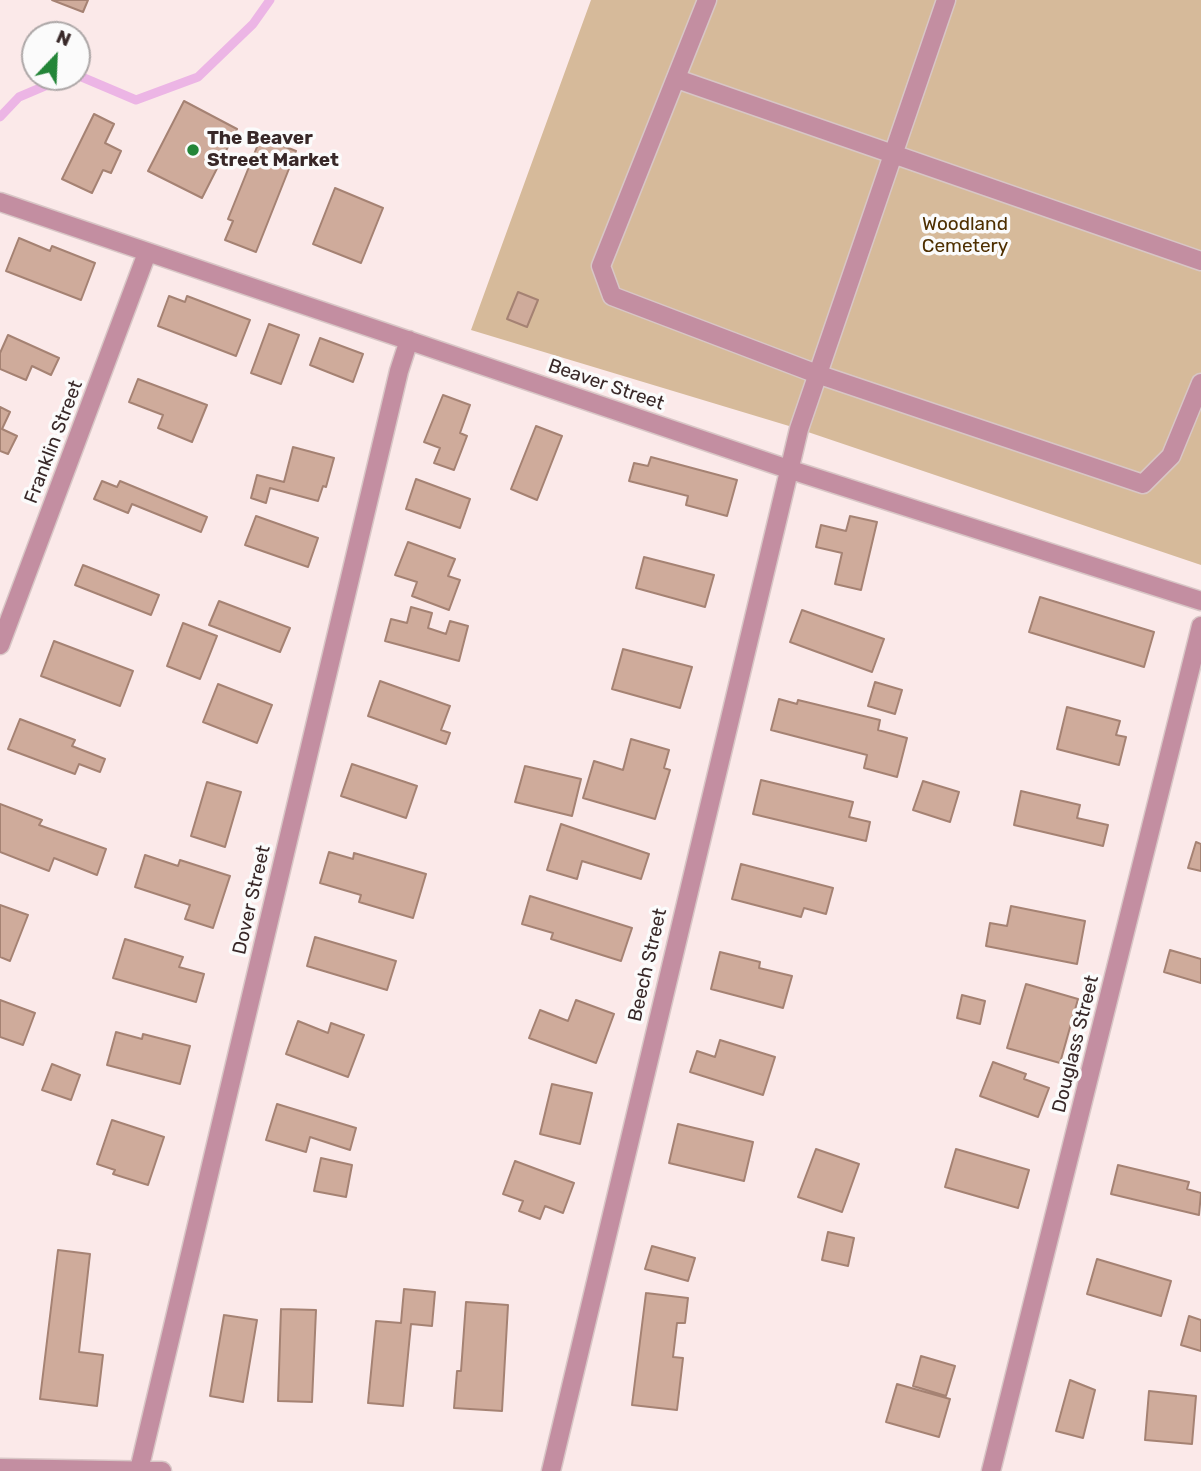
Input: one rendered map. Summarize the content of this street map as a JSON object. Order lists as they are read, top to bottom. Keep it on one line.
{"streets":{"street":["Beaver Street","Franklin Street","Dover Street","Beech Street","Douglass Street"]},"crossings":[["Beaver Street","Franklin Street"],["Beaver Street","Dover Street"],["Beaver Street","Beech Street"]],"parks":["Woodland Cemetery"],"places":["The Beaver Street Market"],"north":"top right"}
